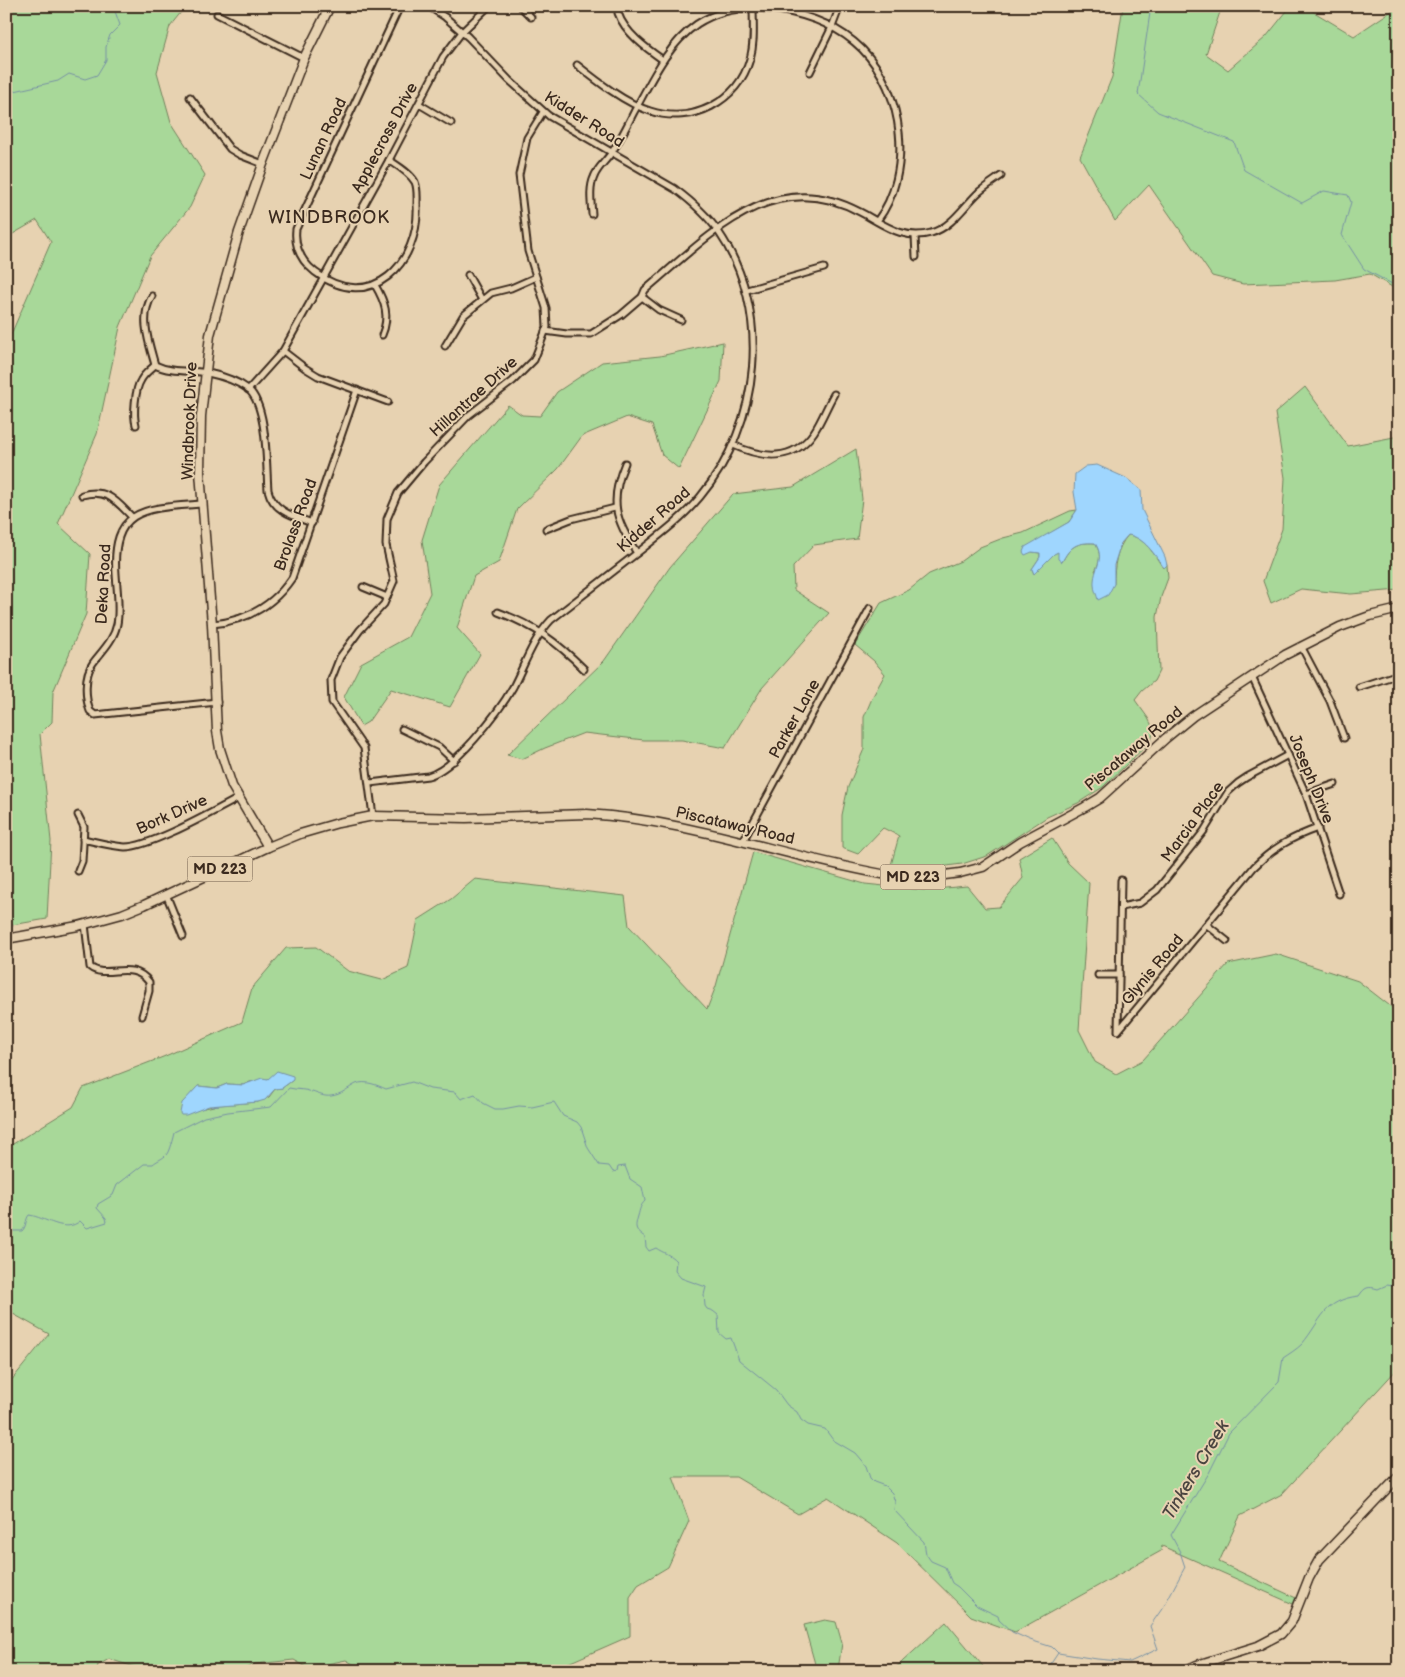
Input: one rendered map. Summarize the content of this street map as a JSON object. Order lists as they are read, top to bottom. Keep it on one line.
{"streets":{"main road":["Windbrook Drive","Piscataway Road","MD 223"],"street":["Kidder Road","Applecross Drive","Lunan Road","Hillantrae Drive","Brolass Road","Deka Road","Parker Lane","Joseph Drive","Bork Drive","Marcia Place","Glynis Road"]},"crossings":[["Kidder Road","Applecross Drive"],["Kidder Road","Hillantrae Drive"],["Applecross Drive","Lunan Road"],["Hillantrae Drive","Piscataway Road"],["Windbrook Drive","Brolass Road"],["Windbrook Drive","Deka Road"],["Windbrook Drive","Piscataway Road"],["Windbrook Drive","Bork Drive"],["Parker Lane","Piscataway Road"],["Piscataway Road","Joseph Drive"],["Joseph Drive","Marcia Place"],["Joseph Drive","Glynis Road"],["Marcia Place","Glynis Road"]],"districts":["WINDBROOK"],"water":["Tinkers Creek"]}
